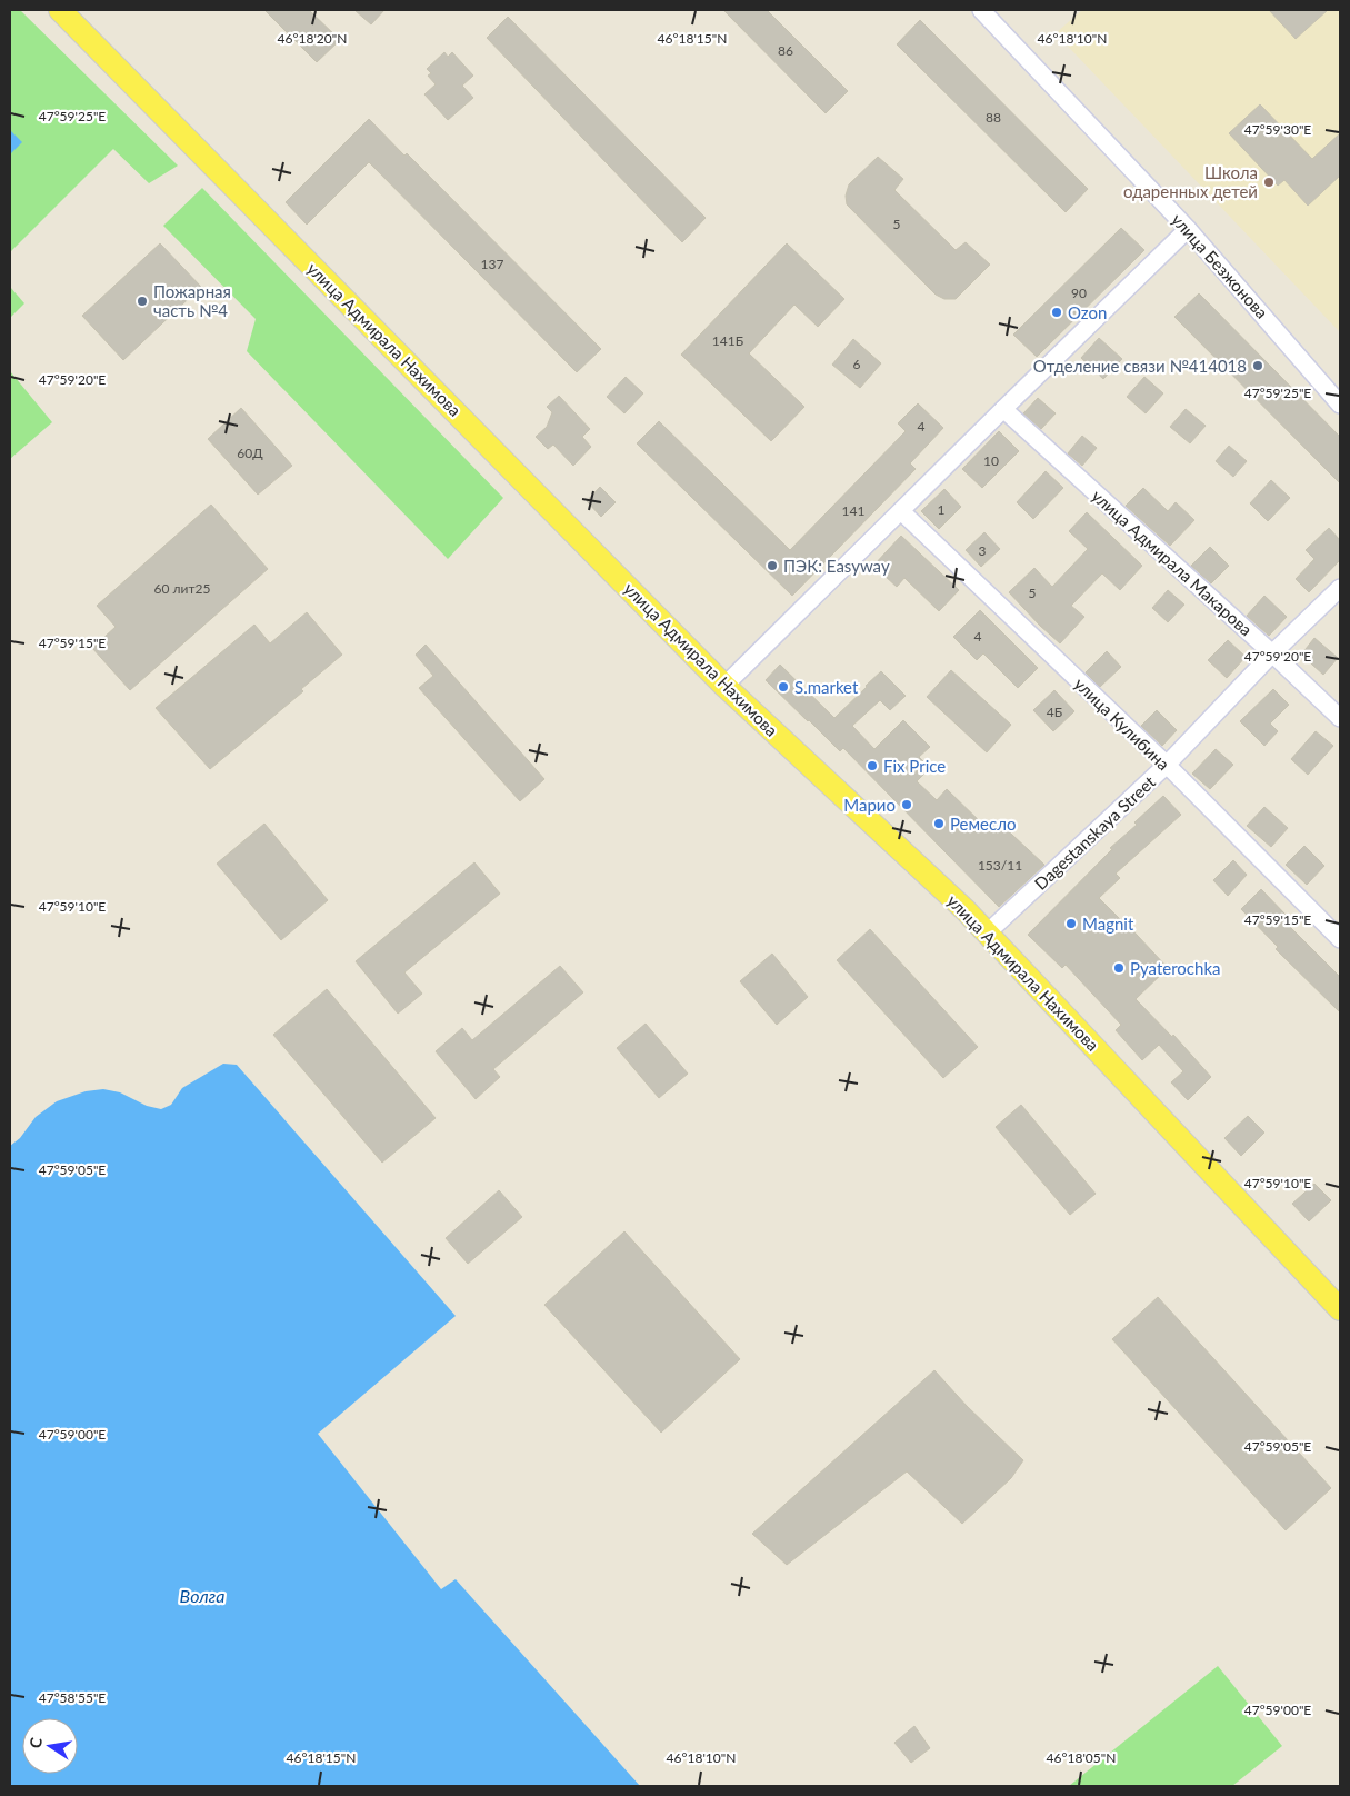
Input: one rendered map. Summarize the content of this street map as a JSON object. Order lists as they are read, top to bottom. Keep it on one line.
{"streets":{"main road":["улица Адмирала Нахимова"],"street":["улица Безжонова","улица Адмирала Макарова","улица Кулибина","Dagestanskaya Street"]},"crossings":[["улица Адмирала Нахимова","Dagestanskaya Street"],["улица Адмирала Макарова","Dagestanskaya Street"],["улица Кулибина","Dagestanskaya Street"]],"water":["Волга"],"places":["Школа одаренных детей","Пожарная часть №4","Ozon","Отделение связи №414018","ПЭК: Easyway","S.market","Fix Price","Марио","Ремесло","Magnit","Pyaterochka"],"house_numbers":["86","88","5","137","90","141Б","6","4","60Д","10","1","141","3","60 лит25","5","4","4Б","153/11"],"north":"left","coordinates":["46°18'20\"N","46°18'15\"N","46°18'10\"N","47°59'25\"E","47°59'30\"E","47°59'20\"E","47°59'15\"E","47°59'10\"E","47°59'05\"E","47°59'00\"E","47°58'55\"E","46°18'05\"N"]}
